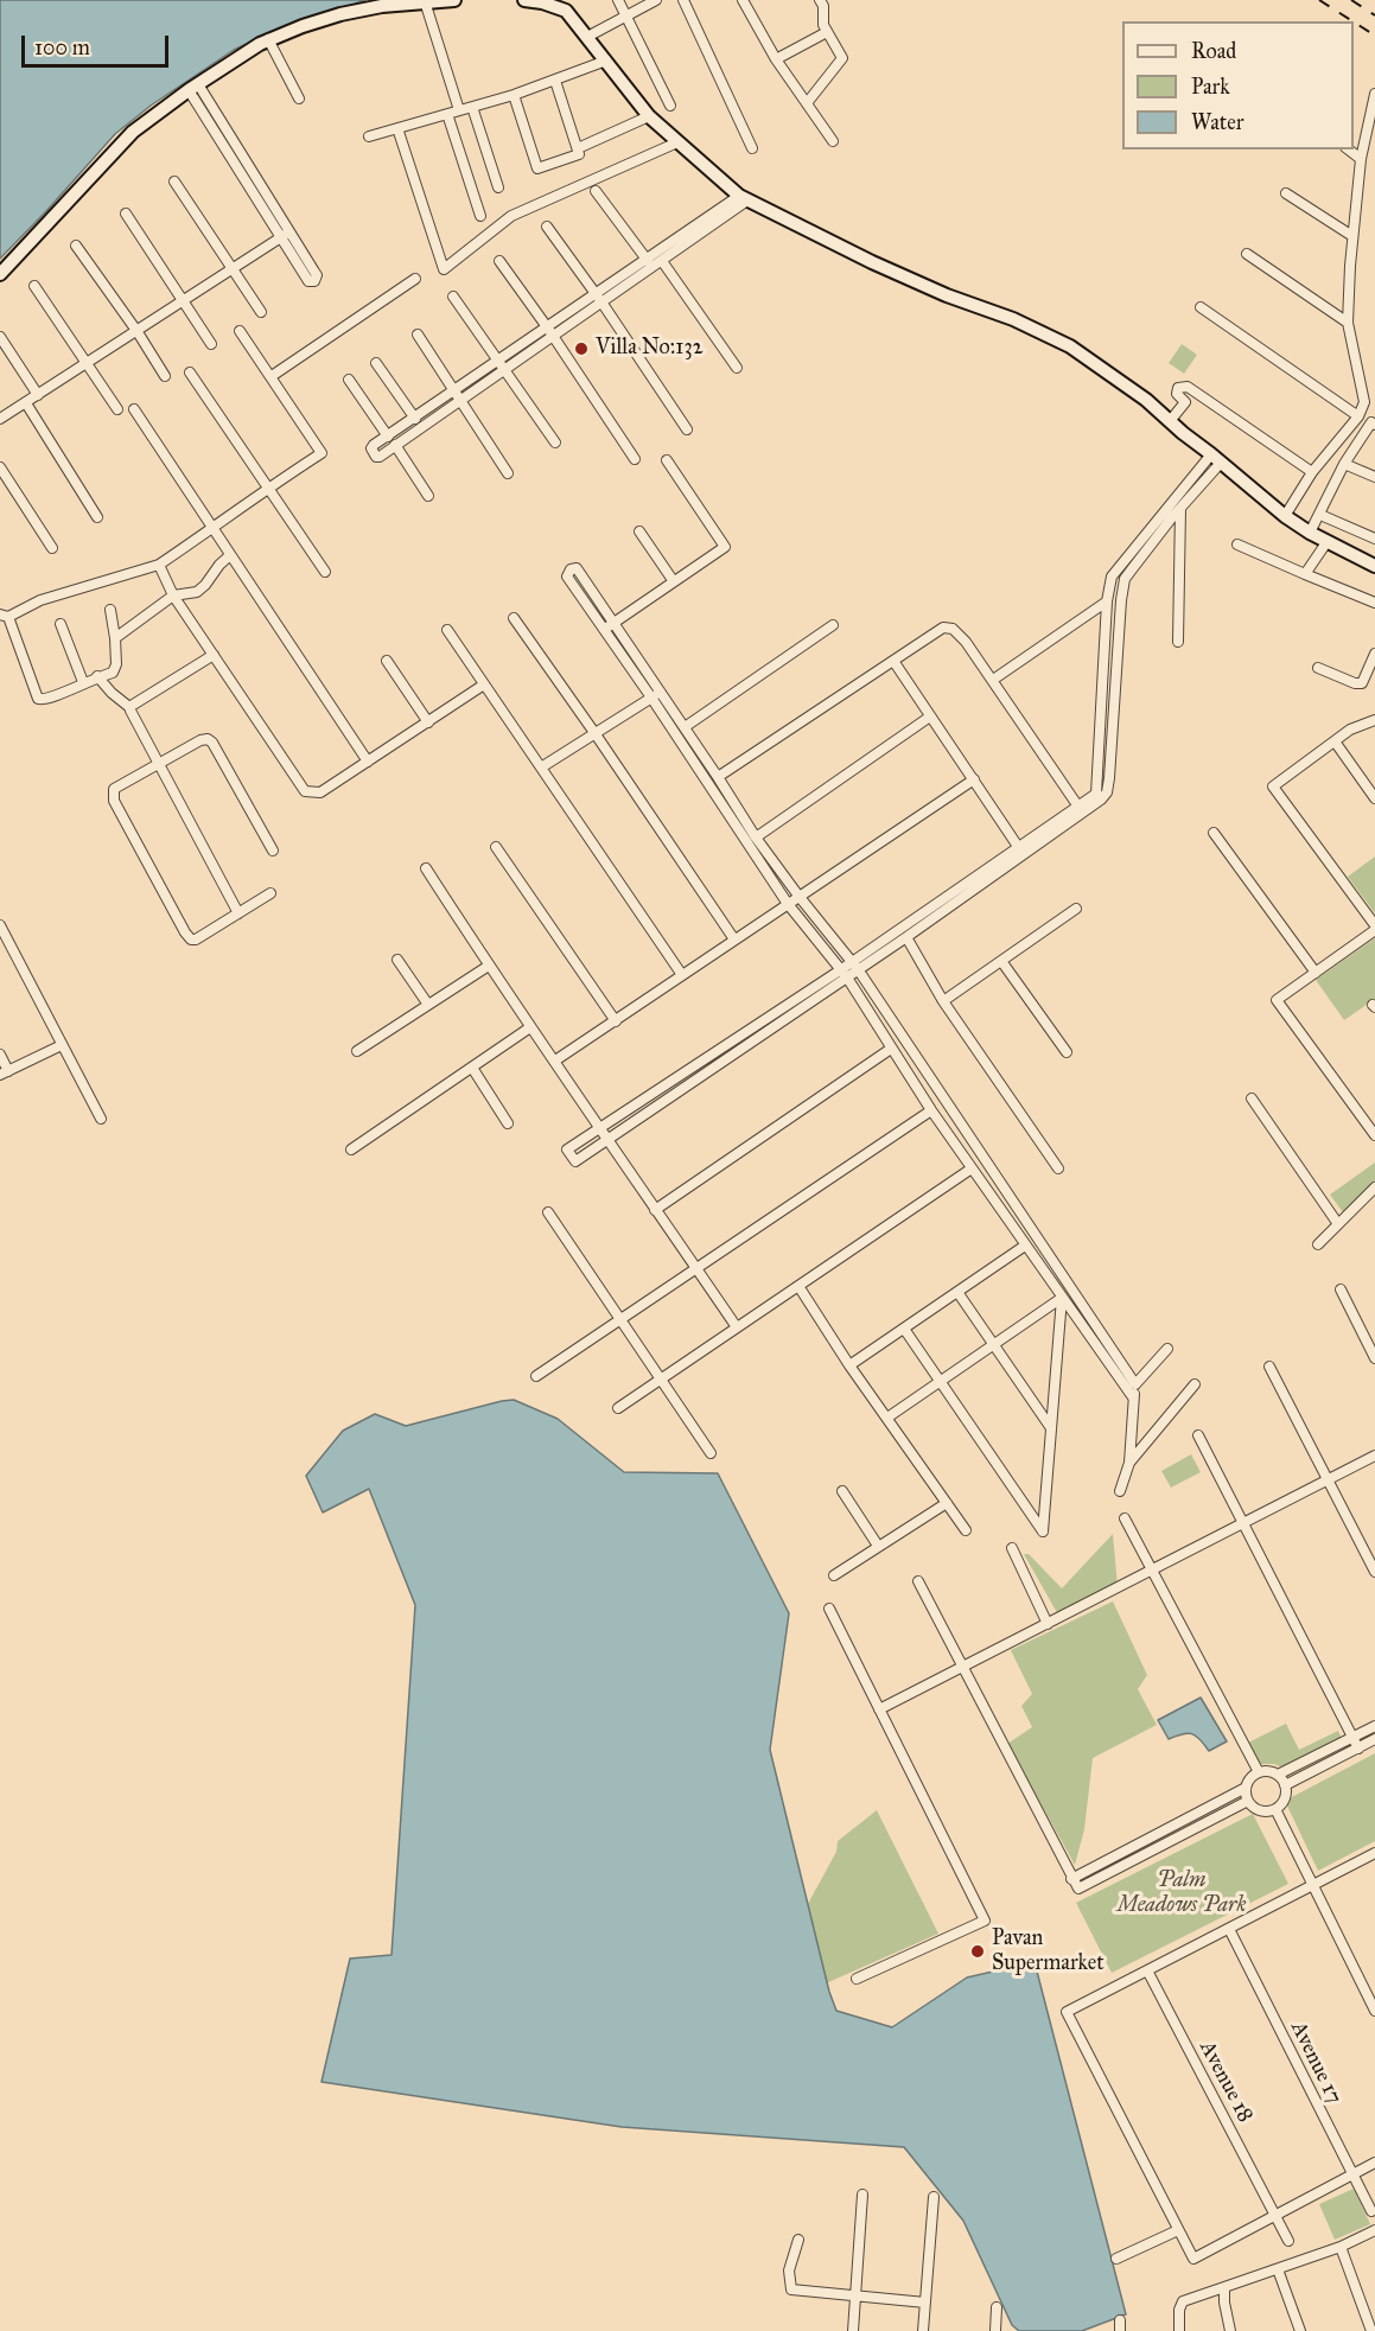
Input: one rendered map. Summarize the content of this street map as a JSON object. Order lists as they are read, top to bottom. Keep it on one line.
{"streets":{"street":["Avenue 17","Avenue 18"]},"parks":["Palm Meadows Park"],"places":["Villa No:132","Pavan Supermarket"],"legend":["Road","Park","Water"],"scale_bar":"100 m"}
